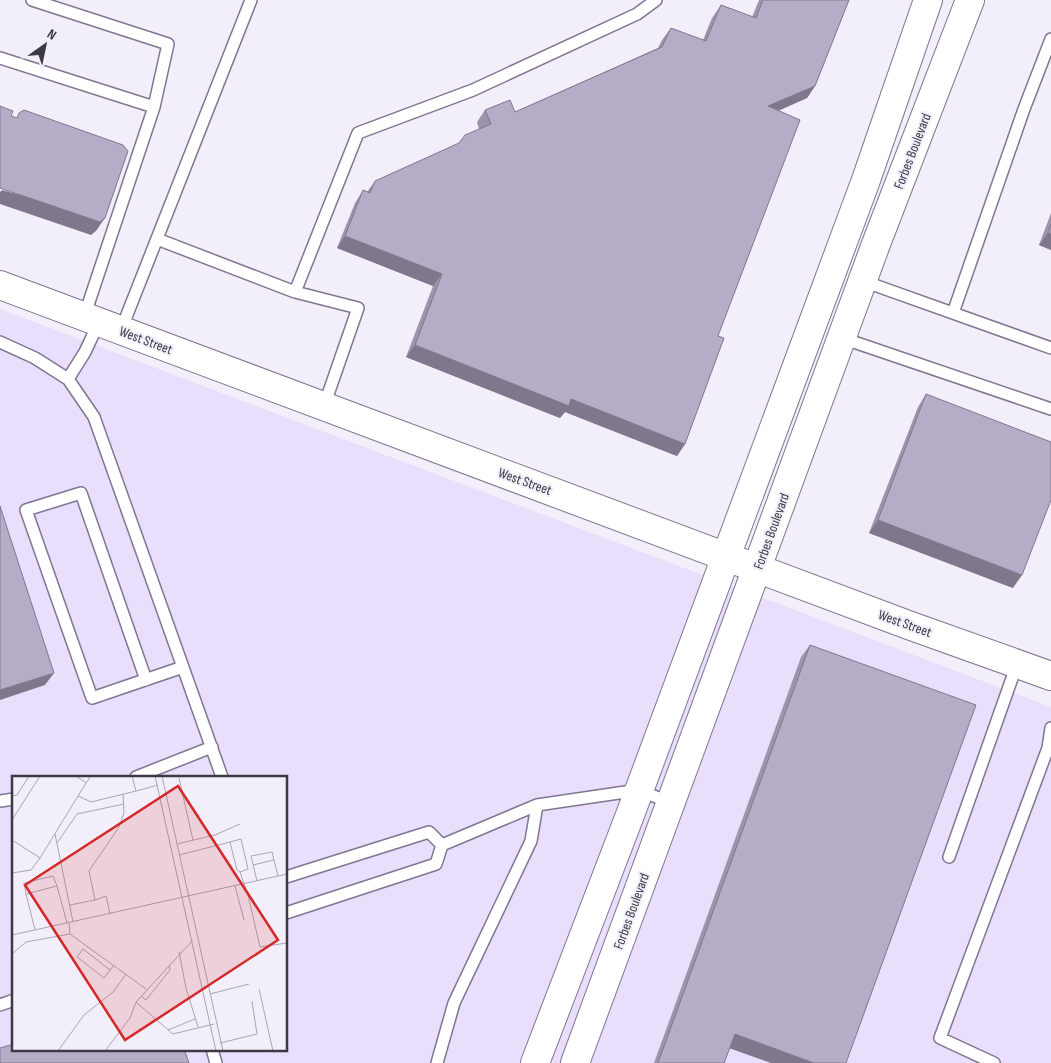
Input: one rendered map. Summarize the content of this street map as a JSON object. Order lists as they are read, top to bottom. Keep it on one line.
{"streets":{"street":["Forbes Boulevard","West Street"]},"crossings":[["Forbes Boulevard","West Street"]],"north":"top right"}
